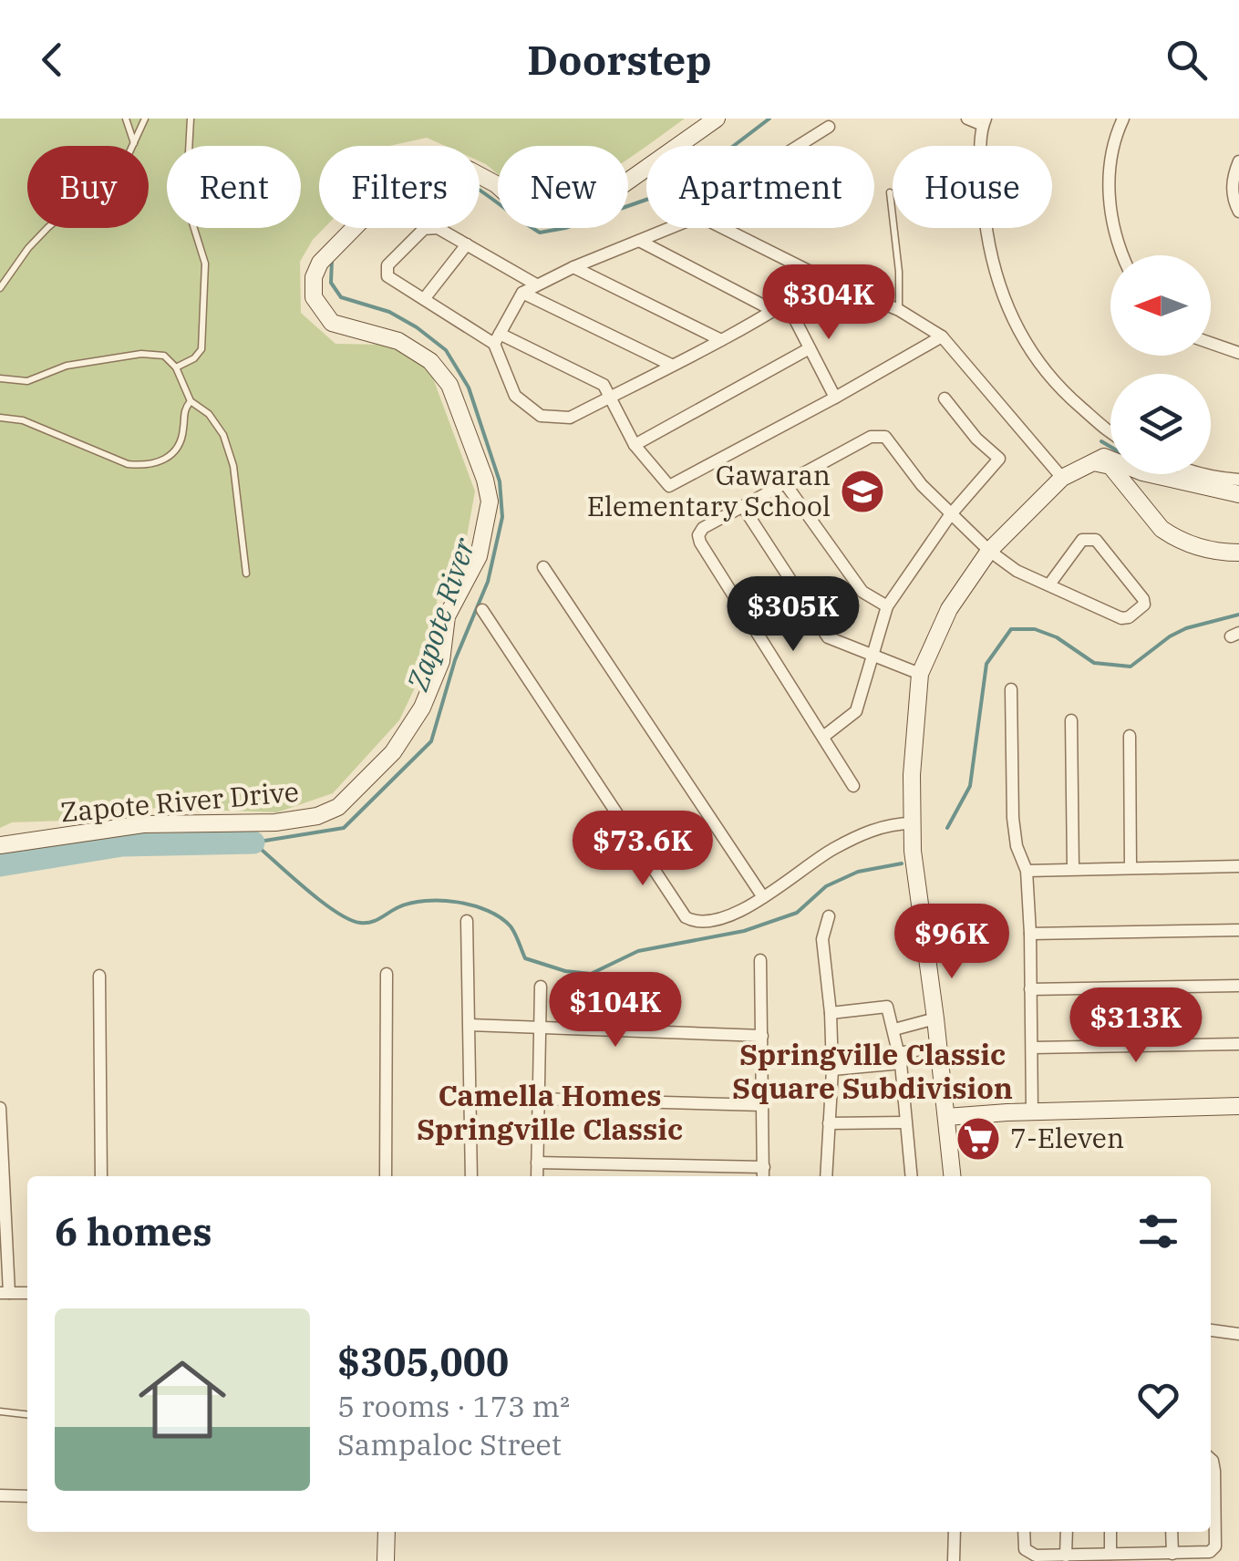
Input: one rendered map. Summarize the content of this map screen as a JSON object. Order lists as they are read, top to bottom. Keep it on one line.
{"streets":{"street":["Zapote River Drive"]},"districts":["Springville Classic Square Subdivision","Camella Homes Springville Classic"],"water":["Zapote River"],"places":{"school or university":["Gawaran Elementary School"],"supermarket":["7-Eleven"]},"north":"left","page":{"header":"Doorstep","chip":["Buy","Rent","Filters","New","Apartment","House"],"price":["$304K","$305K","$73.6K","$96K","$104K","$313K"],"heading":"6 homes","list":[{"name":"$305,000","note":"5 rooms · 173 m² · Sampaloc Street"}]}}
